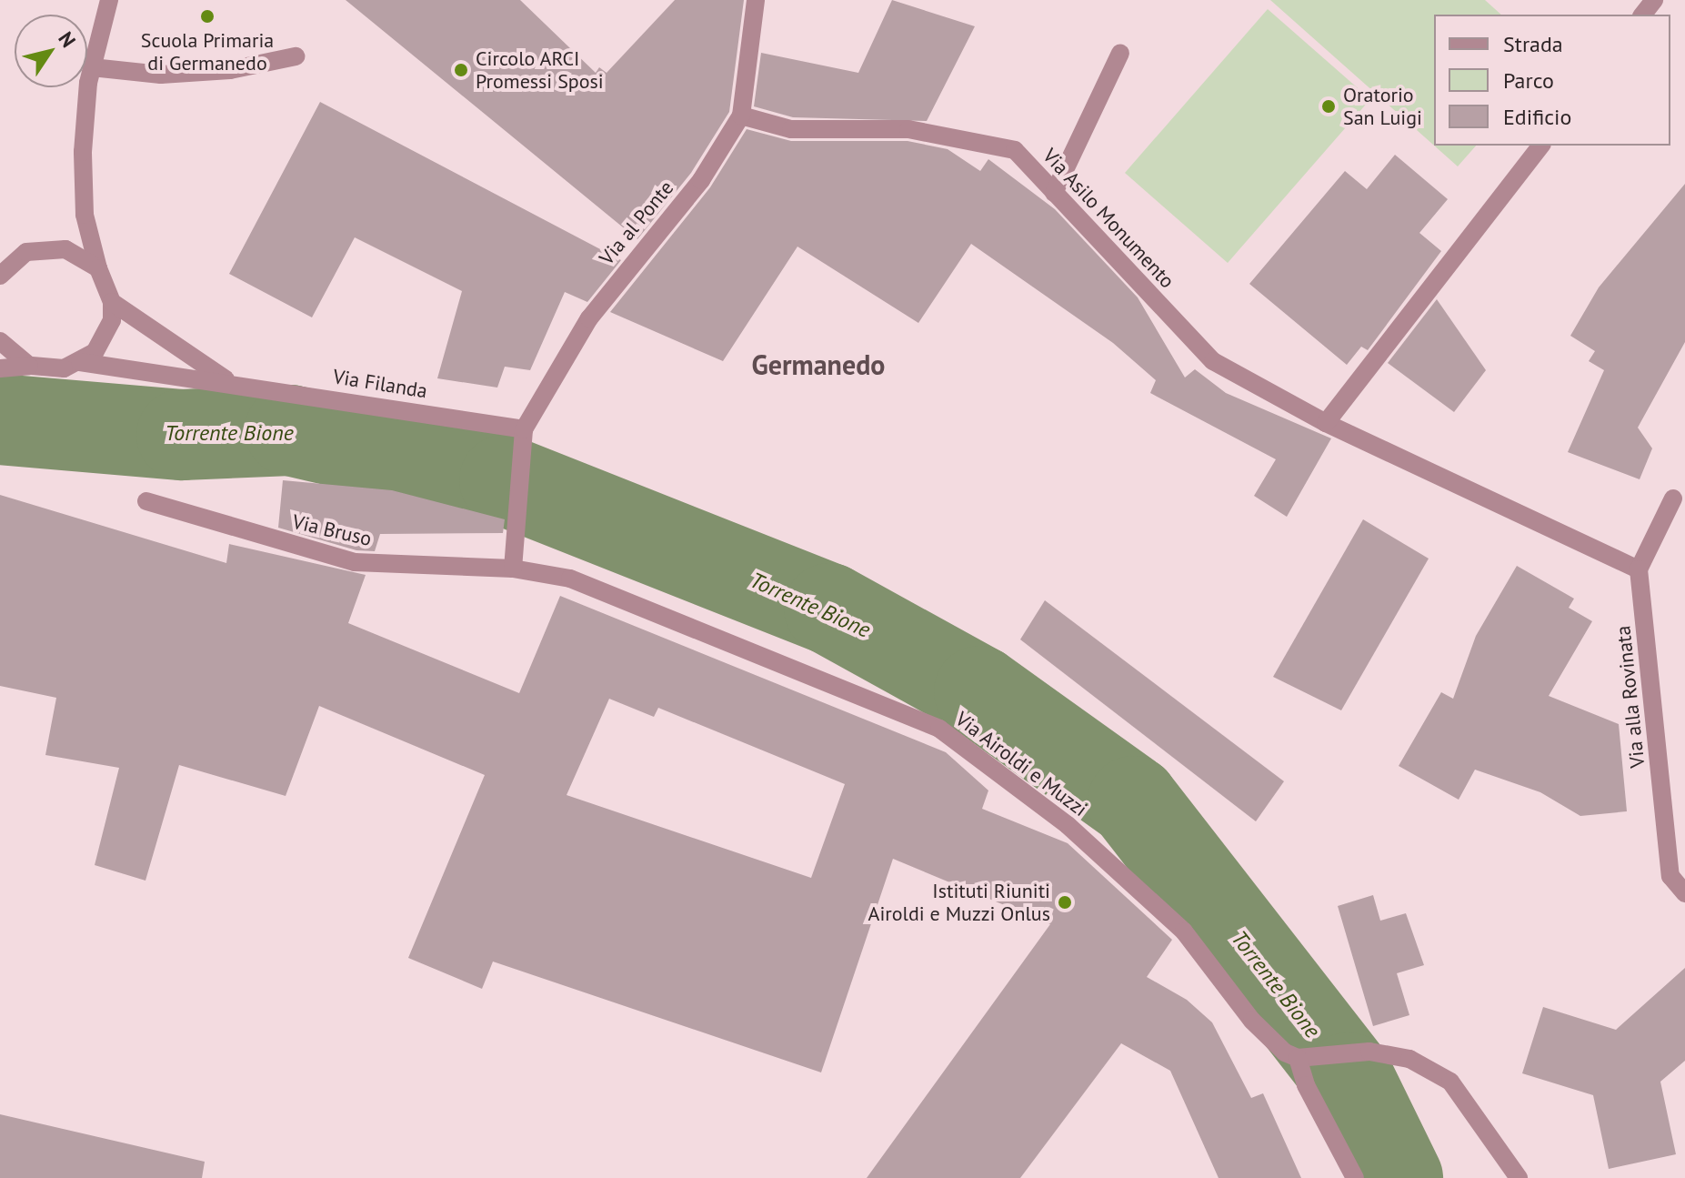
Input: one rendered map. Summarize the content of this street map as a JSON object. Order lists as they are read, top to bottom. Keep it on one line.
{"streets":{"street":["Via Asilo Monumento","Via al Ponte","Via Filanda","Via Bruso","Via alla Rovinata","Via Airoldi e Muzzi"]},"crossings":[["Via Asilo Monumento","Via al Ponte"],["Via Asilo Monumento","Via alla Rovinata"],["Via al Ponte","Via Filanda"],["Via al Ponte","Via Bruso"],["Via al Ponte","Via Airoldi e Muzzi"],["Via Bruso","Via Airoldi e Muzzi"]],"districts":["Germanedo"],"water":["Torrente Bione"],"places":["Scuola Primaria di Germanedo","Circolo ARCI Promessi Sposi","Oratorio San Luigi","Istituti Riuniti Airoldi e Muzzi Onlus"],"legend":["Strada","Parco","Edificio"],"north":"top right"}
